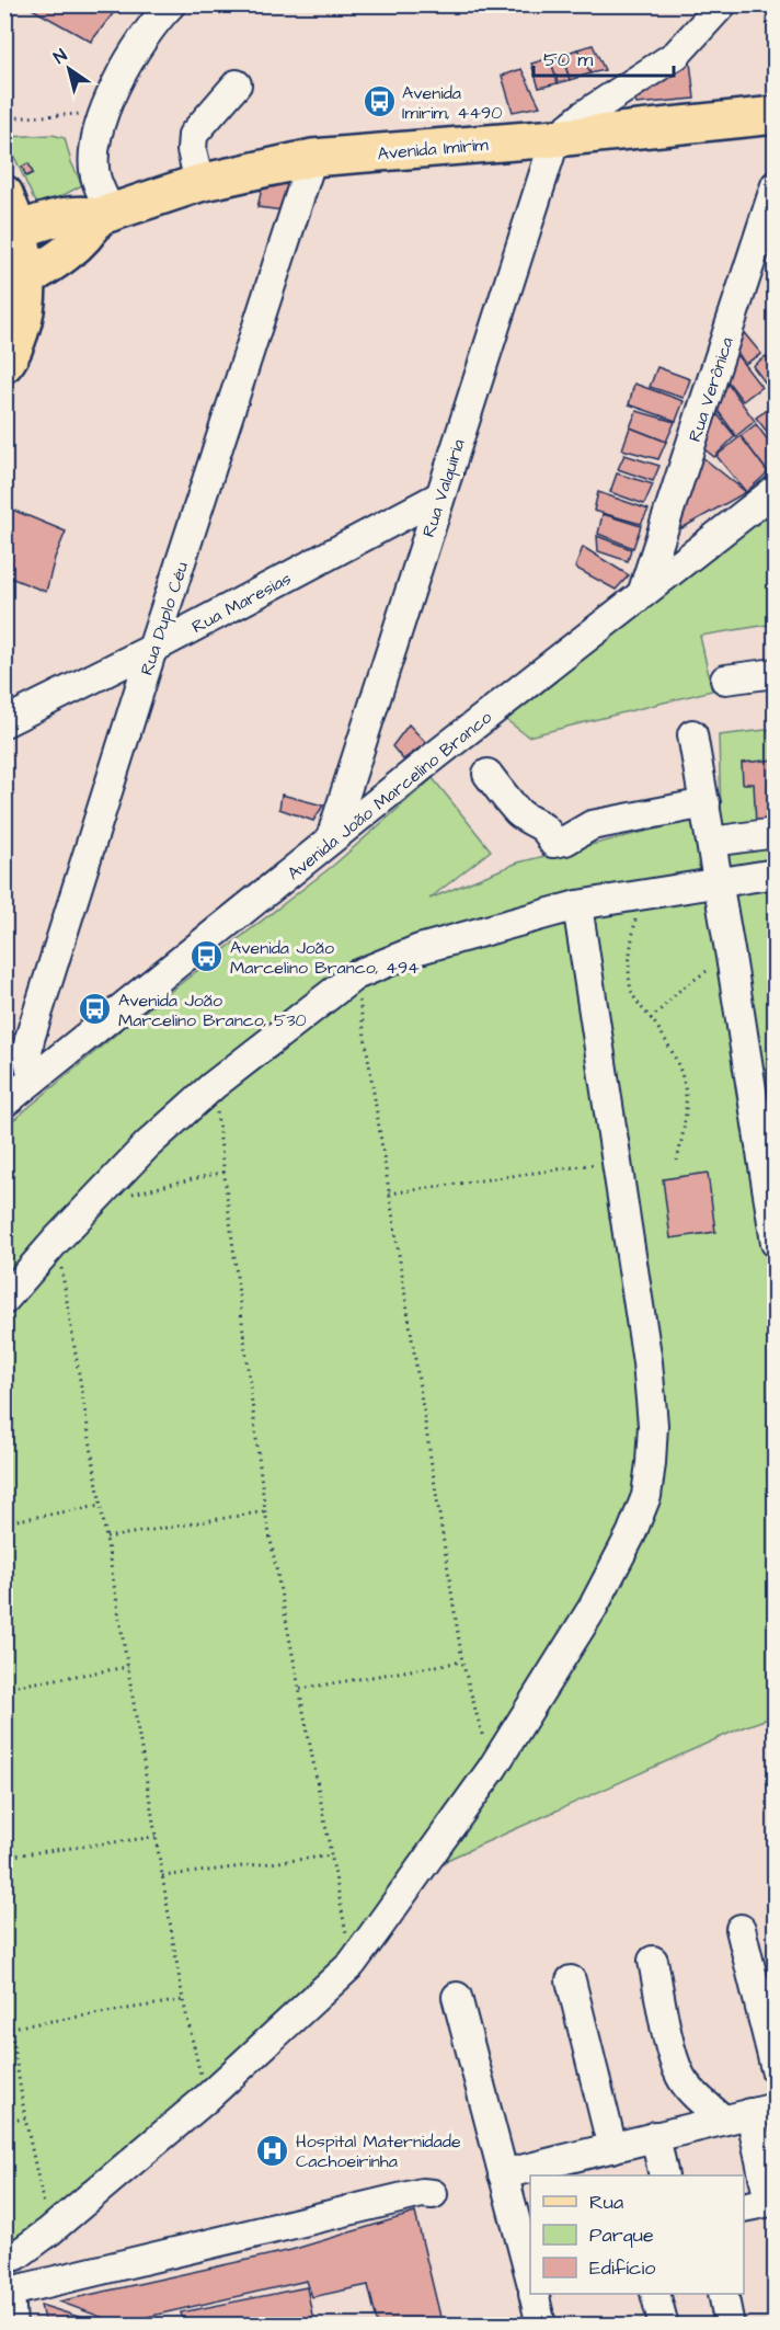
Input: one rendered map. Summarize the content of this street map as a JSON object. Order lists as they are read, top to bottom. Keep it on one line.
{"streets":{"main road":["Avenida Imirim"],"street":["Rua Verônica","Rua Valquiria","Rua Maresias","Rua Duplo Céu","Avenida João Marcelino Branco"]},"crossings":[["Avenida Imirim","Rua Valquiria"],["Avenida Imirim","Rua Duplo Céu"],["Rua Verônica","Avenida João Marcelino Branco"],["Rua Valquiria","Rua Maresias"],["Rua Valquiria","Avenida João Marcelino Branco"],["Rua Maresias","Rua Duplo Céu"],["Rua Duplo Céu","Avenida João Marcelino Branco"]],"places":{"bus stop":["Avenida Imirim, 4490","Avenida João Marcelino Branco, 494","Avenida João Marcelino Branco, 530"],"hospital":["Hospital Maternidade Cachoeirinha"]},"legend":["Rua","Parque","Edifício"],"scale_bar":"50 m","north":"top left"}
